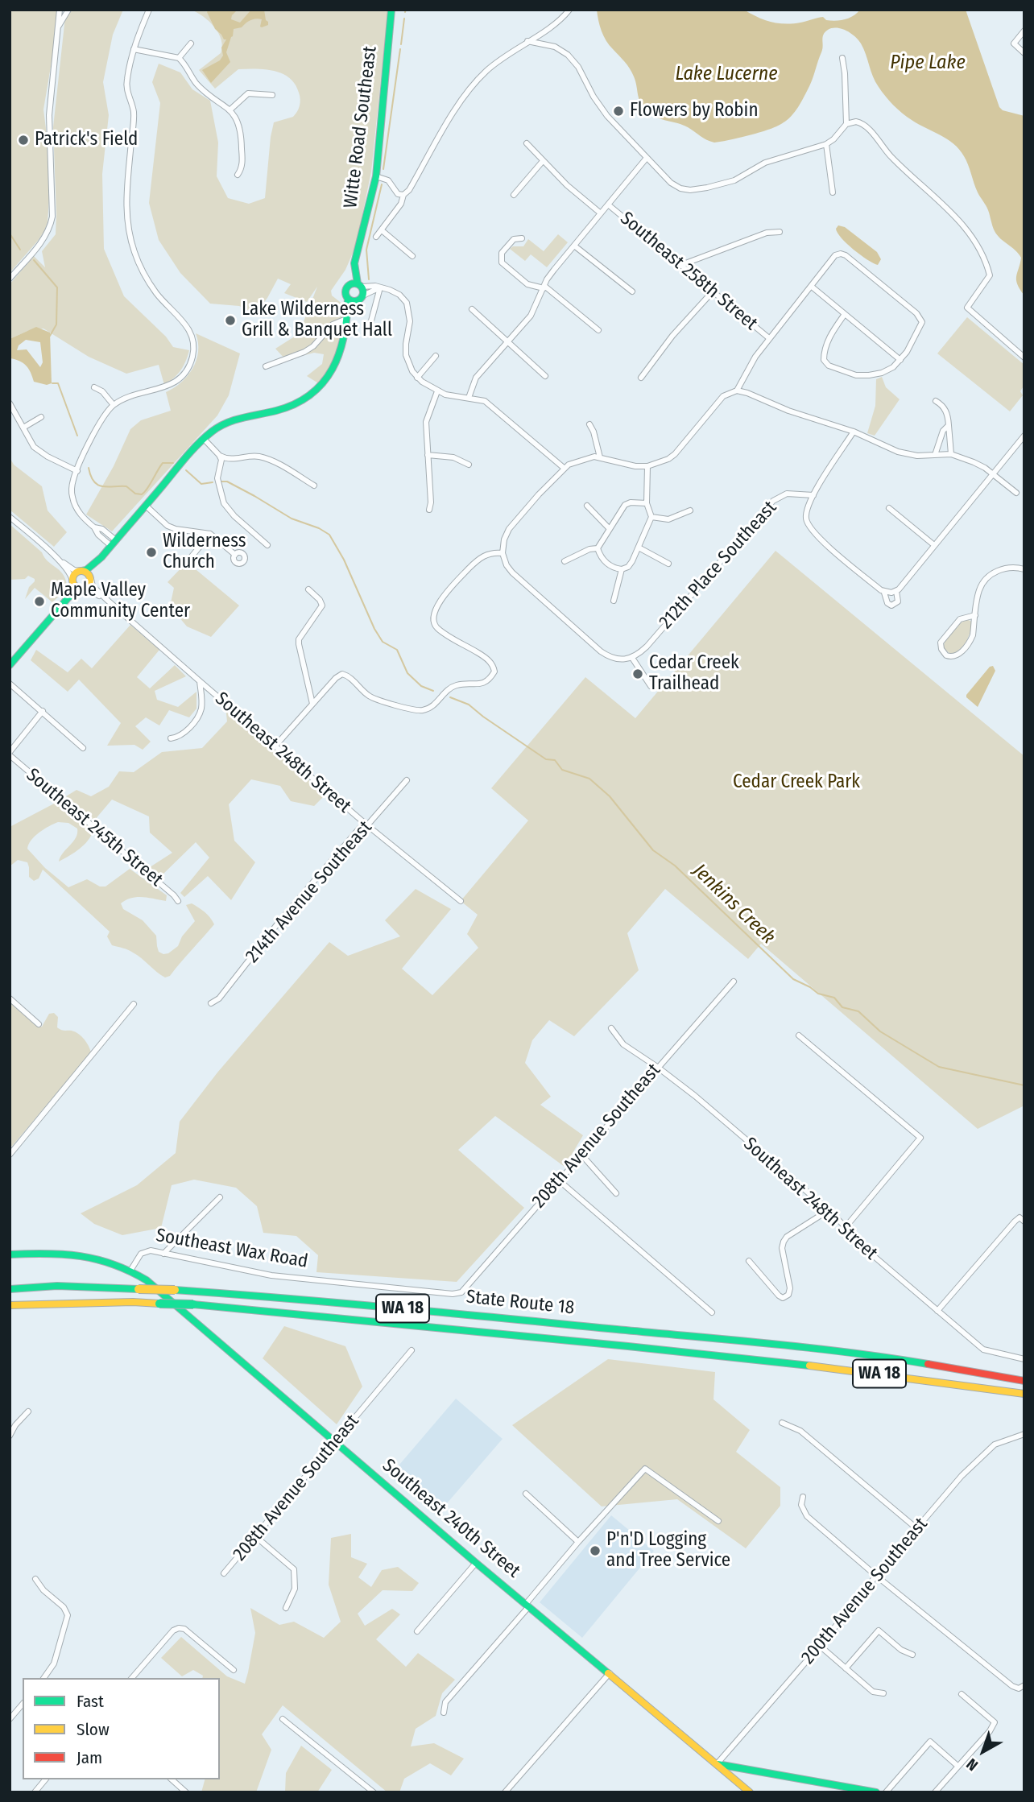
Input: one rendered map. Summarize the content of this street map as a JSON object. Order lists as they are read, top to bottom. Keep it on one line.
{"streets":{"main road":["Witte Road Southeast","State Route 18","WA 18","Southeast 240th Street"],"street":["Southeast 258th Street","212th Place Southeast","Southeast 248th Street","Southeast 245th Street","214th Avenue Southeast","208th Avenue Southeast","Southeast Wax Road","200th Avenue Southeast"]},"crossings":[["Witte Road Southeast","Southeast 248th Street"],["Southeast 248th Street","214th Avenue Southeast"],["Southeast 248th Street","208th Avenue Southeast"],["208th Avenue Southeast","Southeast Wax Road"],["208th Avenue Southeast","Southeast 240th Street"],["Southeast Wax Road","Southeast 240th Street"],["Southeast 240th Street","200th Avenue Southeast"]],"water":["Pipe Lake","Lake Lucerne","Jenkins Creek"],"parks":["Cedar Creek Park"],"places":["Flowers by Robin","Patrick's Field","Lake Wilderness Grill & Banquet Hall","Wilderness Church","Maple Valley Community Center","Cedar Creek Trailhead","P'n'D Logging and Tree Service"],"legend":["Fast","Slow","Jam"],"north":"bottom left"}
